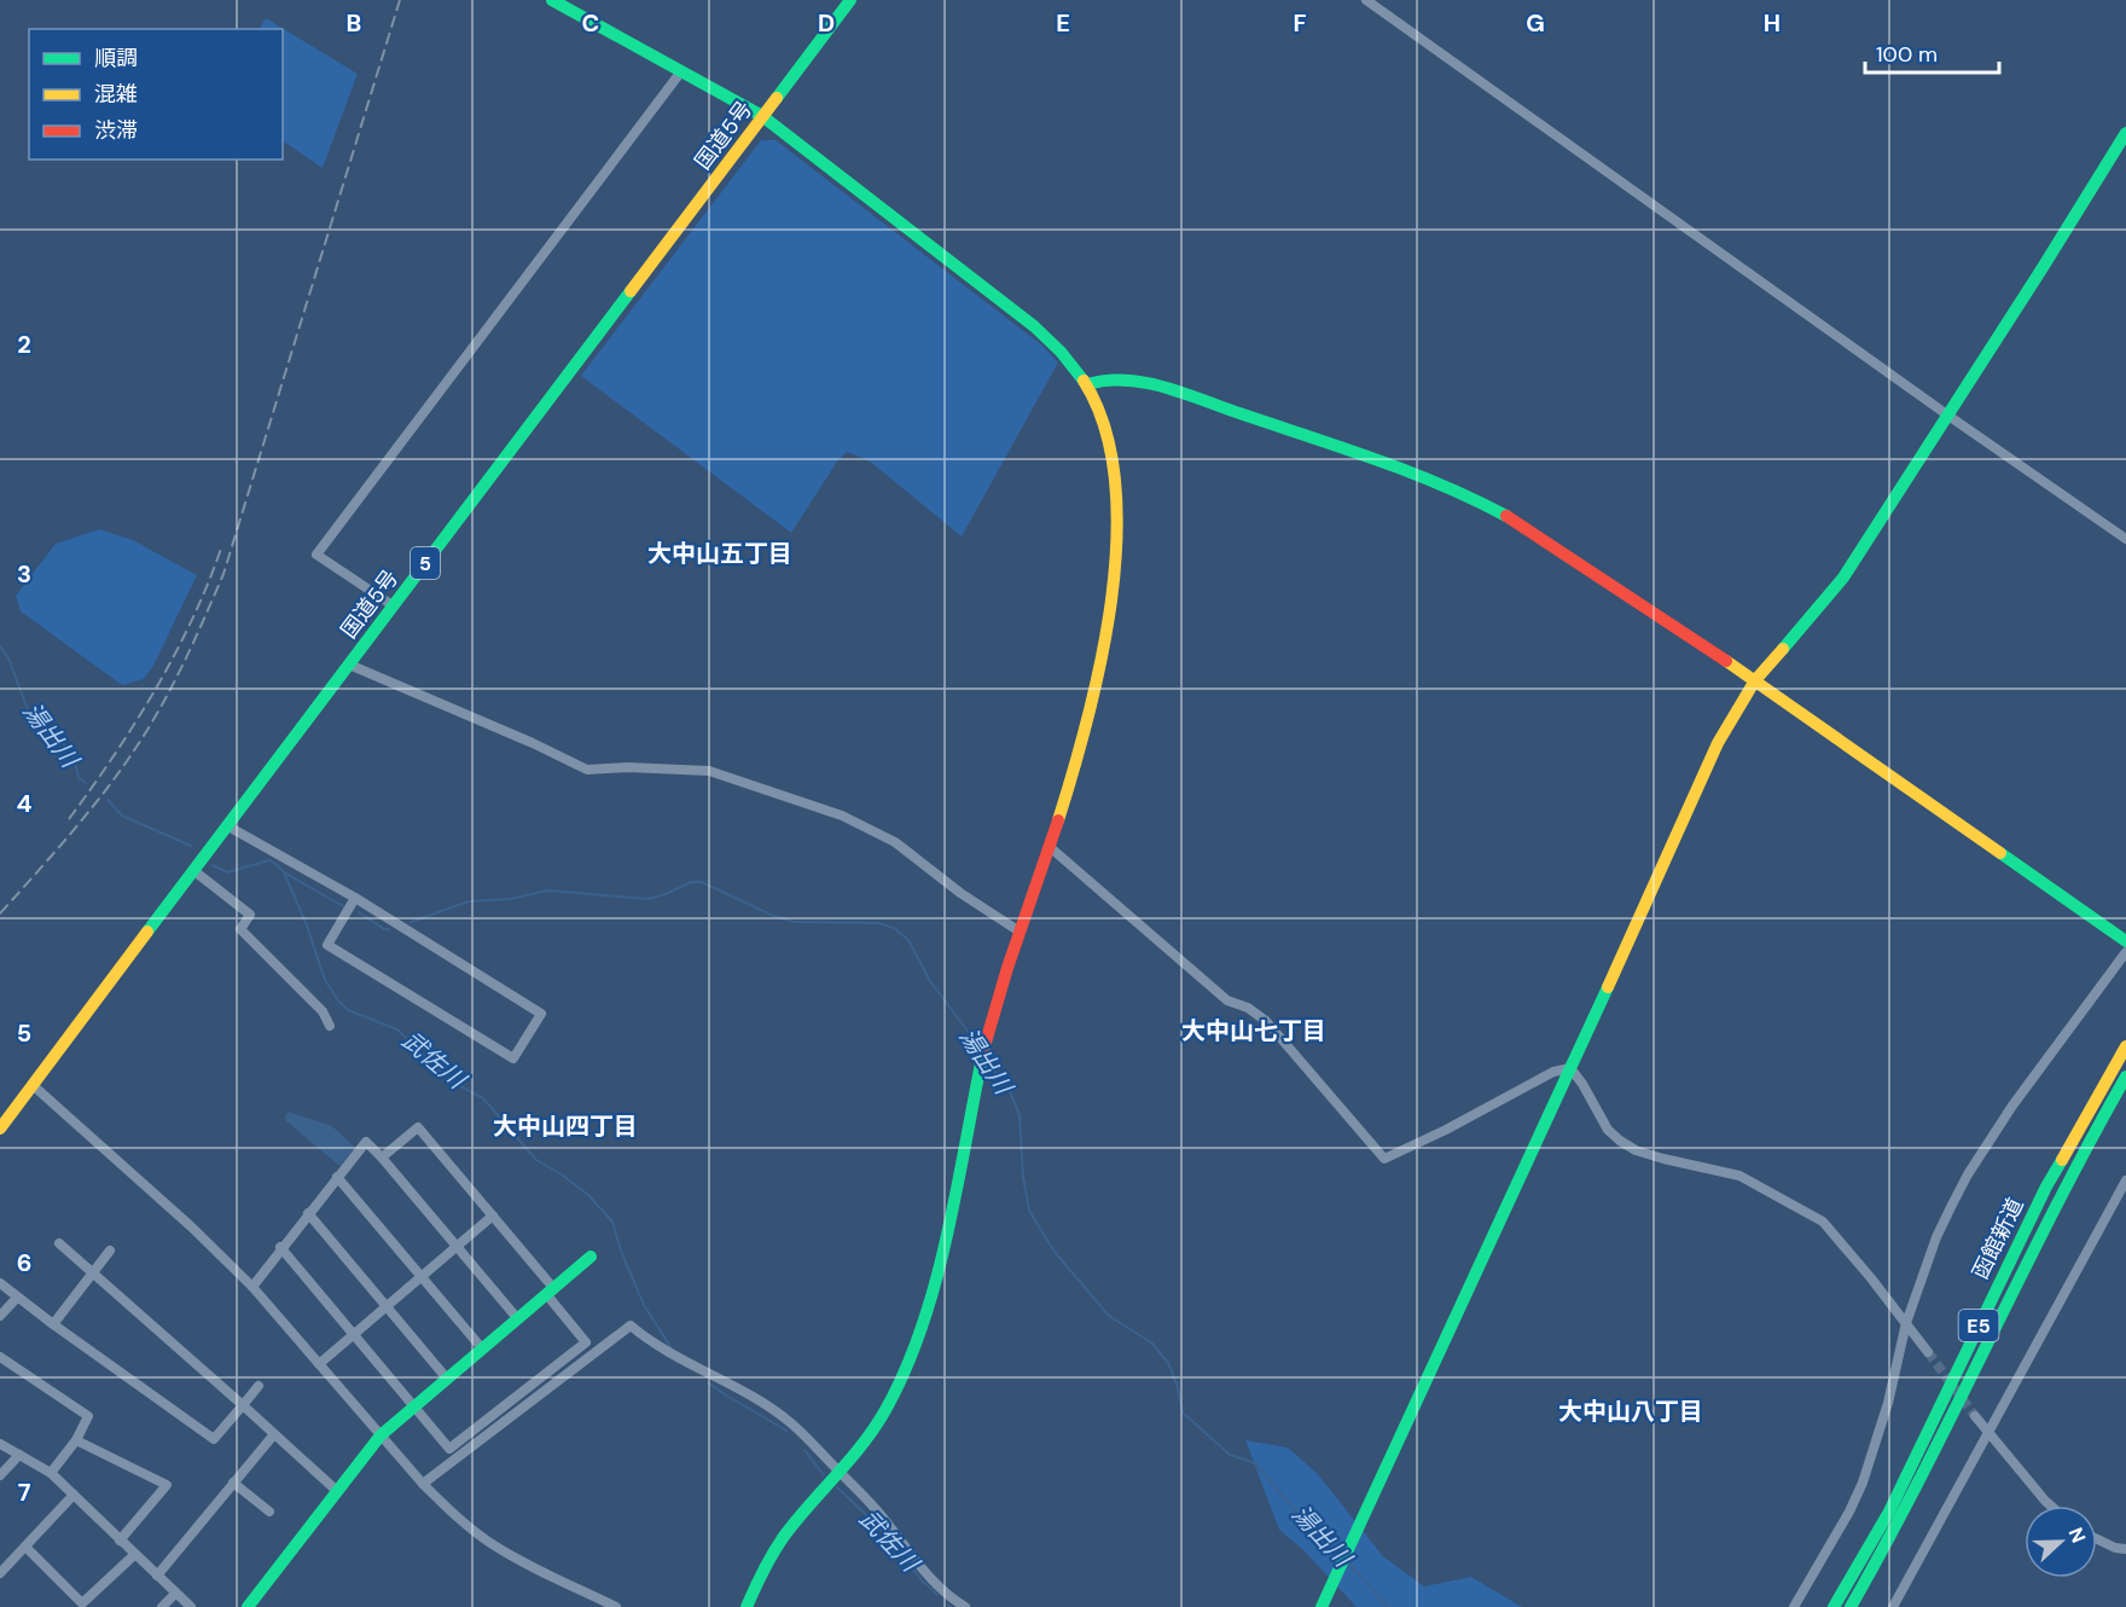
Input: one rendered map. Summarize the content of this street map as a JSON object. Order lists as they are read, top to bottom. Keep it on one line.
{"streets":{"main road":["国道5号","5","函館新道","E5"]},"districts":["大中山五丁目","大中山七丁目","大中山四丁目","大中山八丁目"],"water":["湯出川","武佐川"],"legend":["順調","混雑","渋滞"],"scale_bar":"100 m","north":"right","grid":{"columns":["B","C","D","E","F","G","H"],"rows":["2","3","4","5","6","7"]}}
